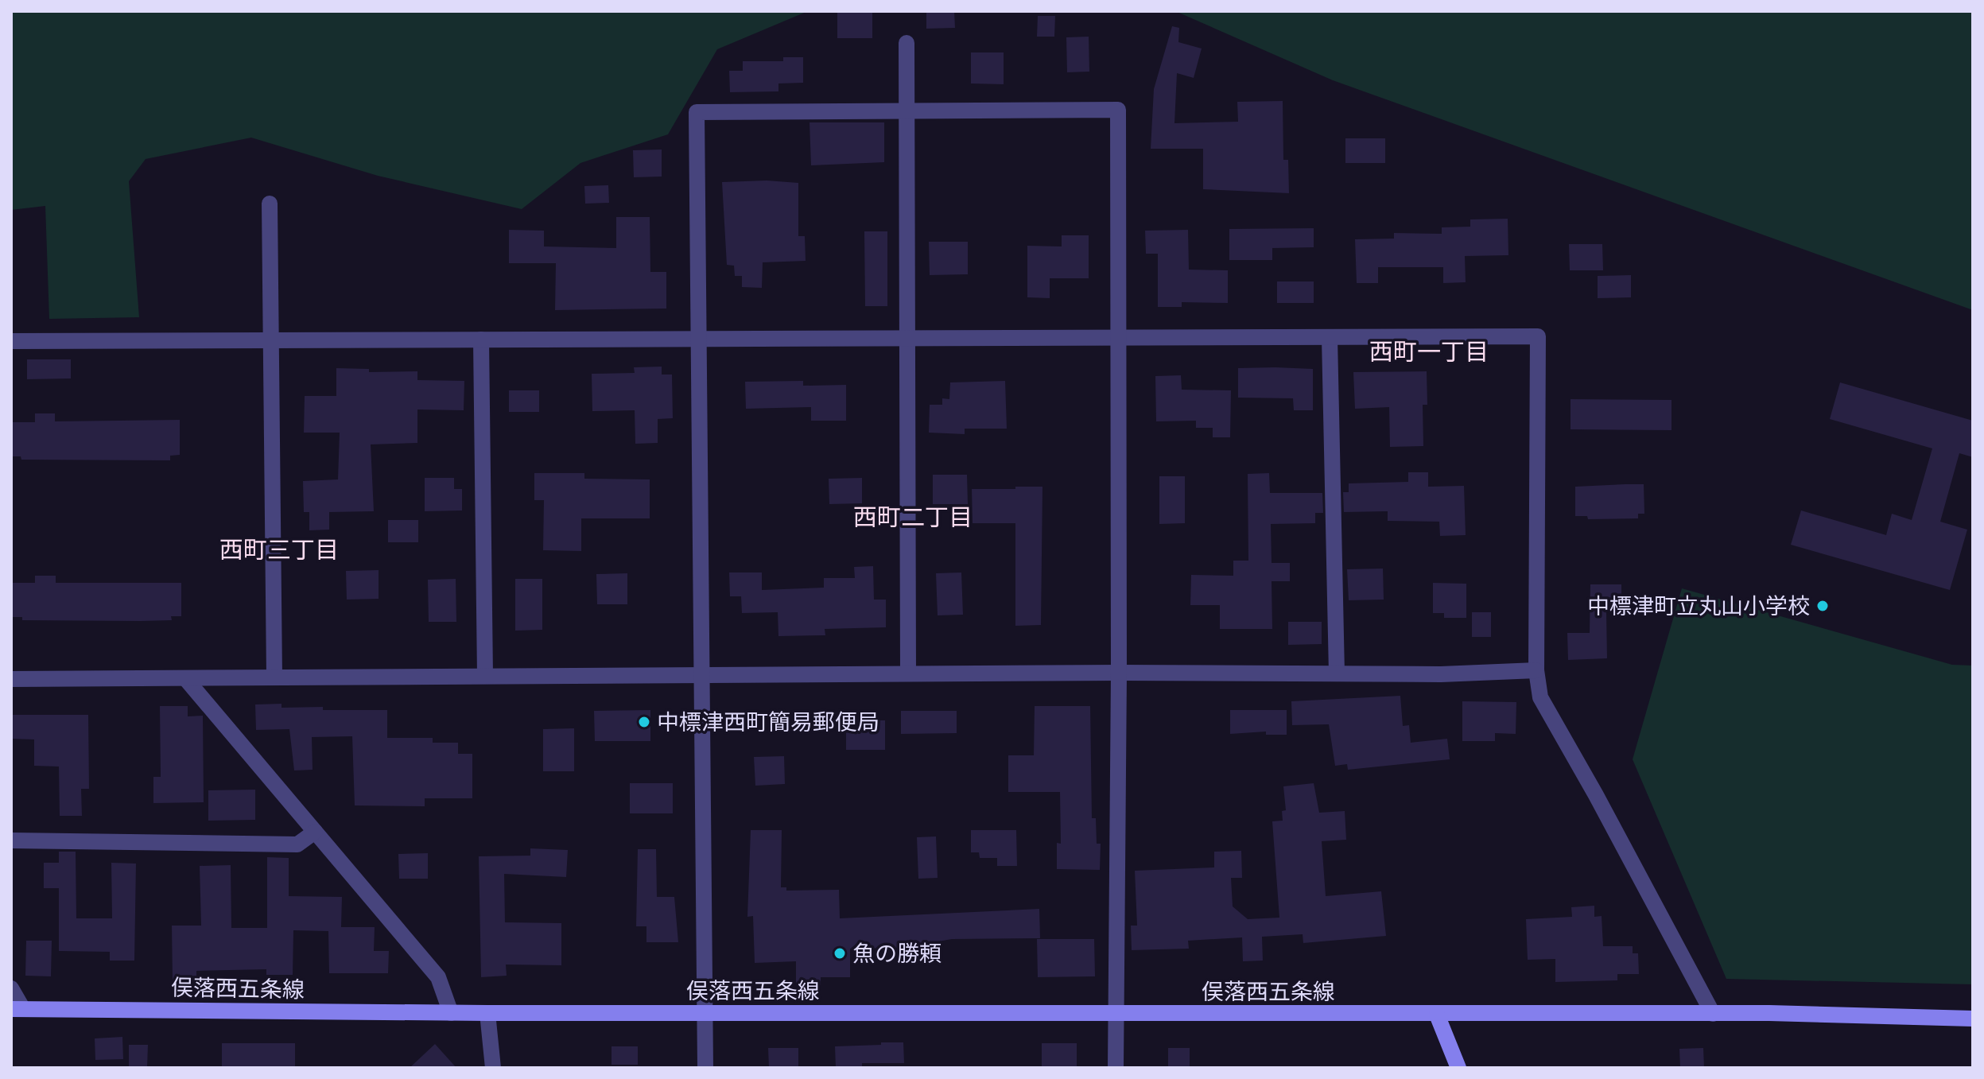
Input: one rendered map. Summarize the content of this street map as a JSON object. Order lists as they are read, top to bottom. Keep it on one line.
{"streets":{"main road":["俣落西五条線"]},"districts":["西町一丁目","西町二丁目","西町三丁目"],"places":["中標津町立丸山小学校","中標津西町簡易郵便局","魚の勝頼"]}
